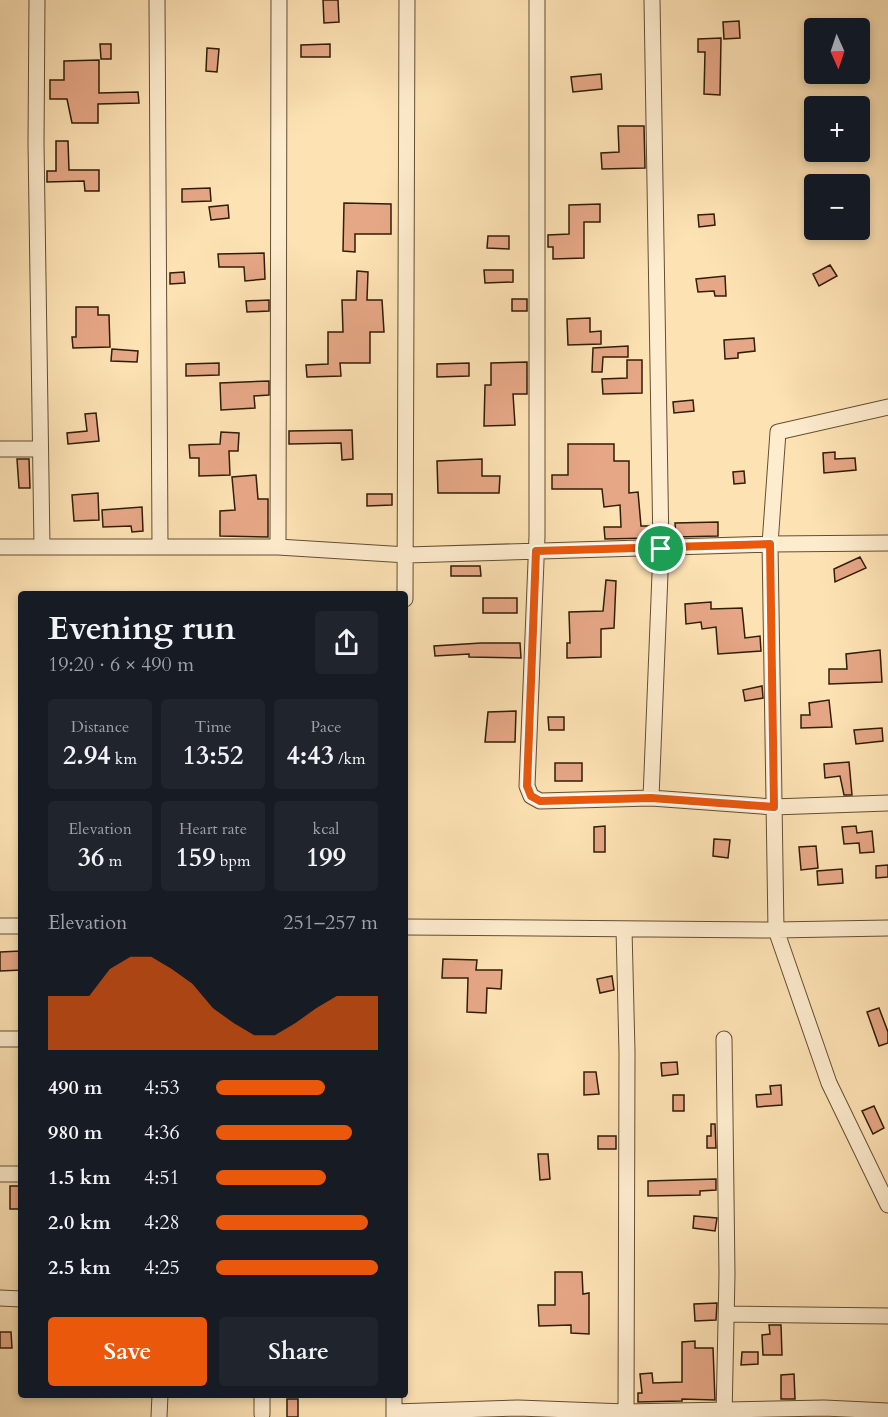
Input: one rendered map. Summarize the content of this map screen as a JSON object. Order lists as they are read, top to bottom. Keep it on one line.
{"north":"bottom","page":{"map_buttons":["+","−"],"heading":["Evening run","19:20 · 6 × 490 m"],"stats":[["Distance","2.94 km"],["Time","13:52"],["Pace","4:43 /km"],["Elevation","36 m"],["Heart rate","159 bpm"],["kcal","199"]],"chart":["Elevation","251–257 m"],"list":[{"name":"490 m","note":"4:53"},{"name":"980 m","note":"4:36"},{"name":"1.5 km","note":"4:51"},{"name":"2.0 km","note":"4:28"},{"name":"2.5 km","note":"4:25"}],"buttons":["Save","Share"]}}
